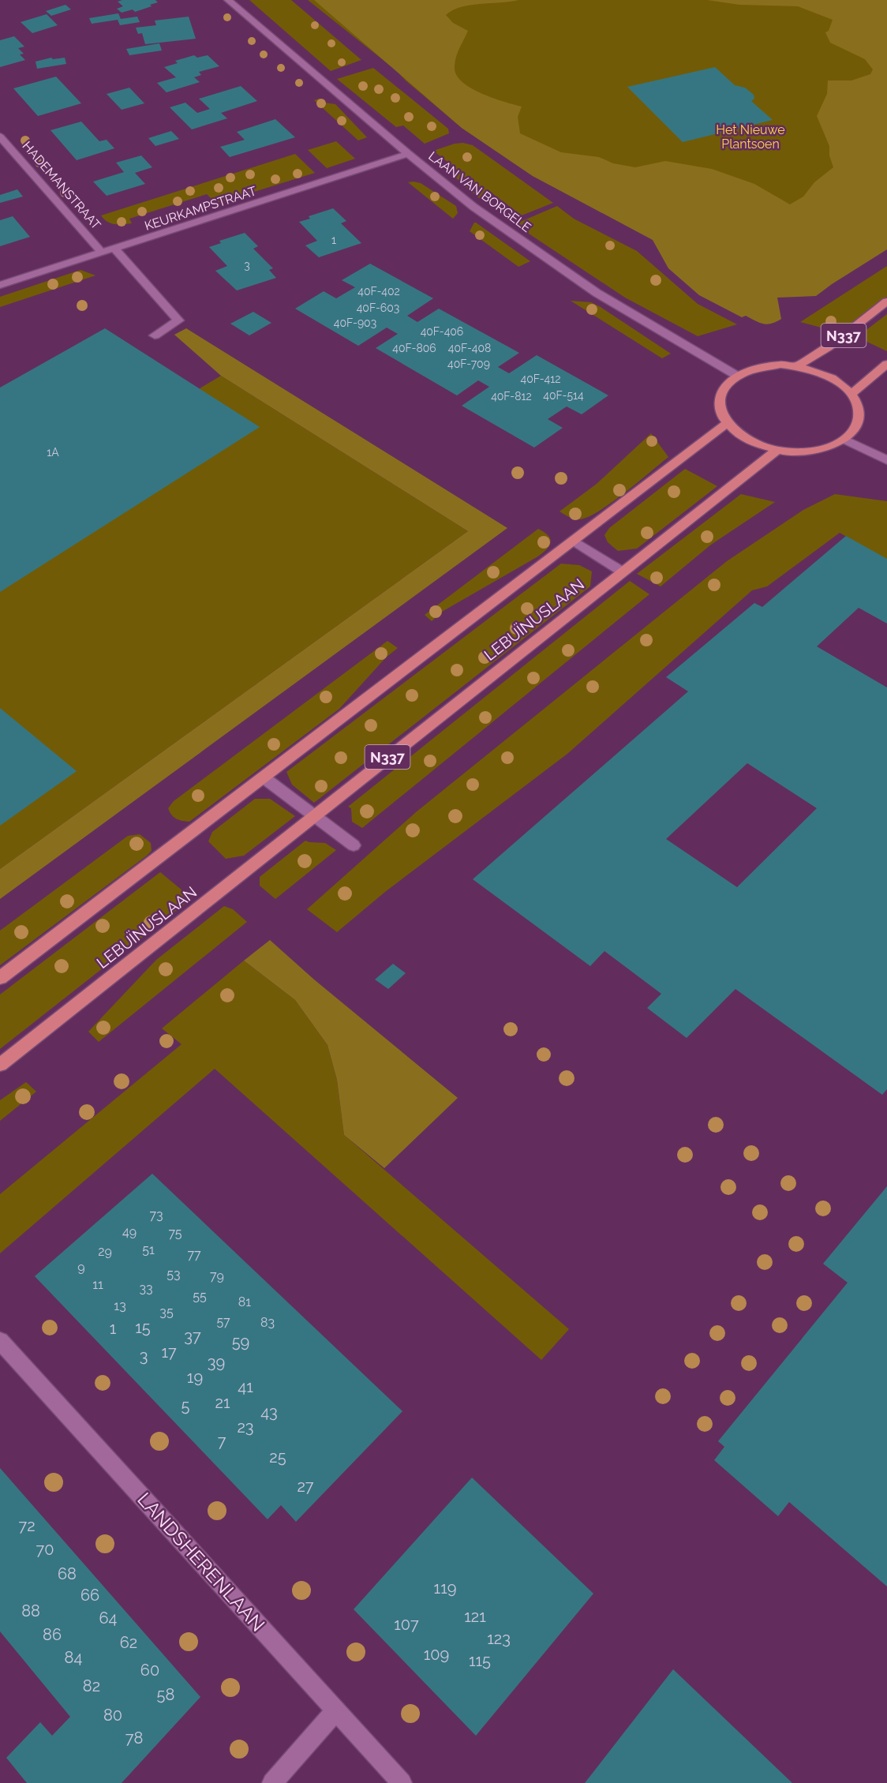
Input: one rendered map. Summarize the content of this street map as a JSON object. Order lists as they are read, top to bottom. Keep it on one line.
{"streets":{"main road":["N337","LEBUÏNUSLAAN"],"street":["HADEMANSTRAAT","LAAN VAN BORGELE","KEURKAMPSTRAAT","LANDSHERENLAAN"]},"crossings":[["HADEMANSTRAAT","KEURKAMPSTRAAT"],["LAAN VAN BORGELE","KEURKAMPSTRAAT"],["LAAN VAN BORGELE","N337"],["LAAN VAN BORGELE","LEBUÏNUSLAAN"],["N337","LEBUÏNUSLAAN"]],"parks":["Het Nieuwe Plantsoen"],"house_numbers":["1","3","40F-402","40F-603","40F-903","40F-406","40F-806","40F-408","40F-709","40F-412","40F-514","40F-812","1A","73","49","75","51","29","77","9","53","79","11","33","55","81","13","35","57","83","15","1","37","59","17","3","39","19","41","21","5","43","23","7","25","27","72","70","68","119","66","88","121","64","107","86","123","62","109","84","115","60","82","58","80","78"]}
